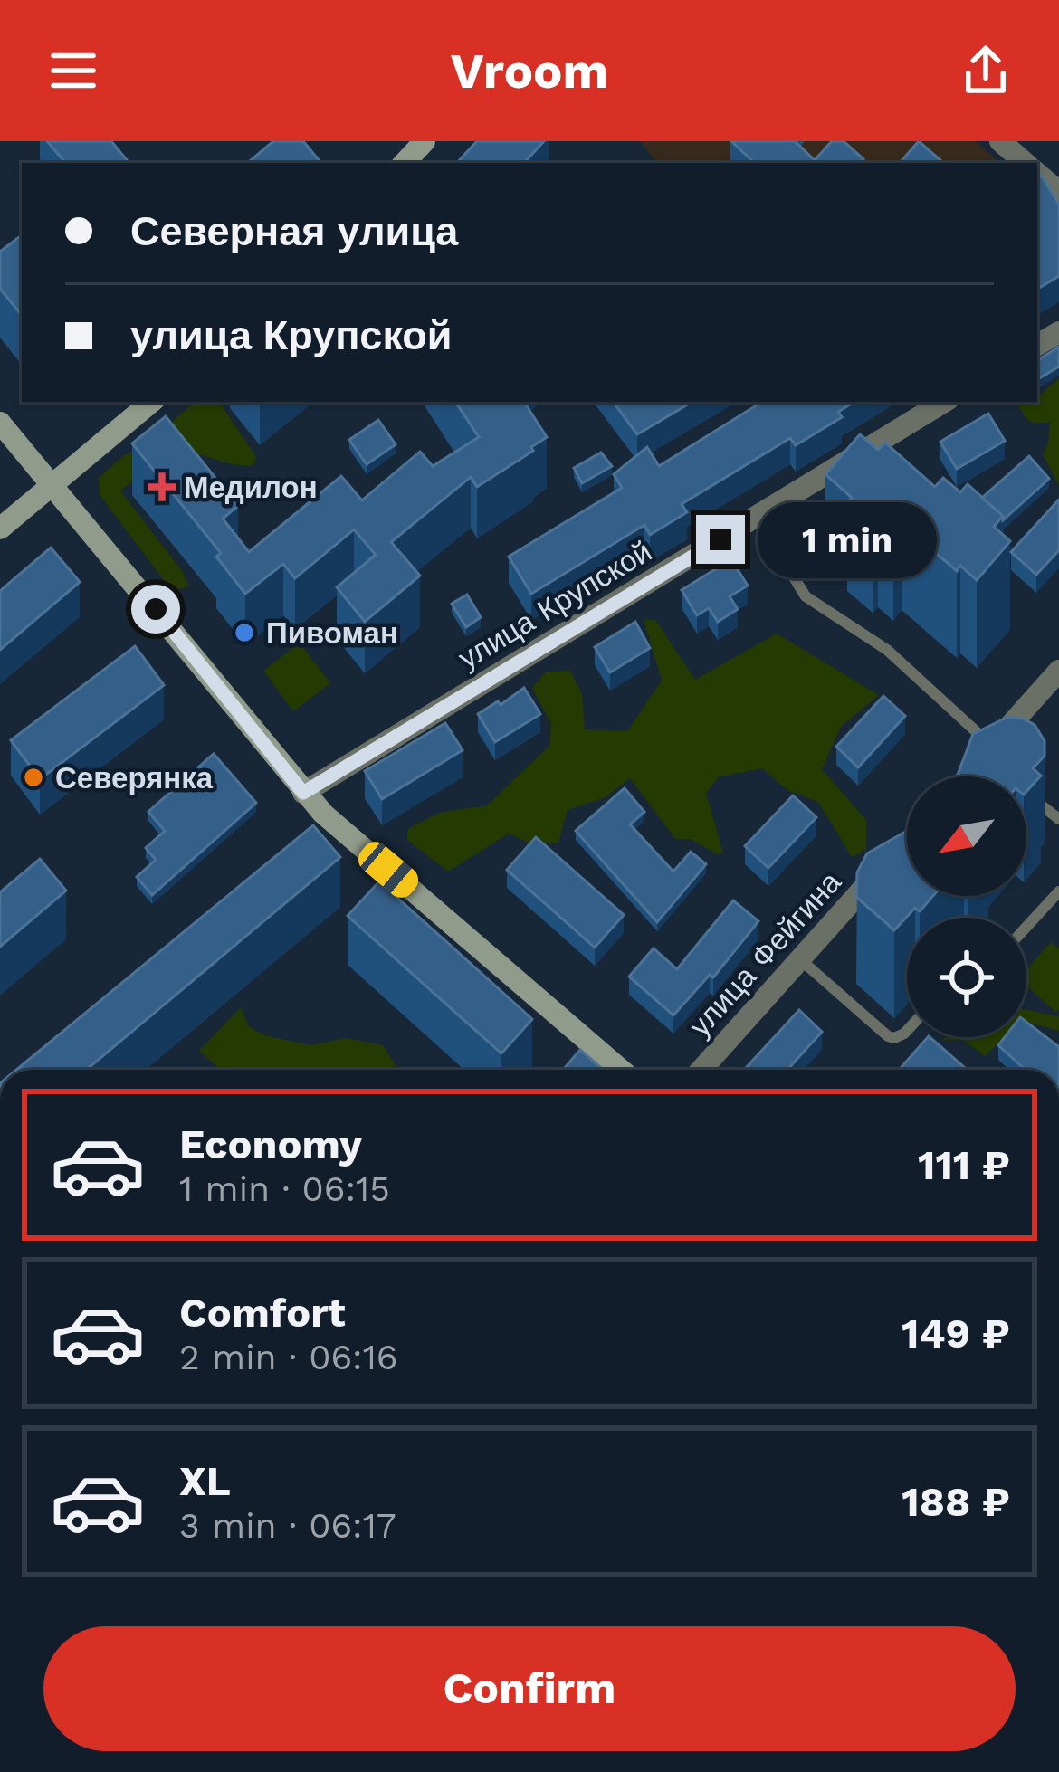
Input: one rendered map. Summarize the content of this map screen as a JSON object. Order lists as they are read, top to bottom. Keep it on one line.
{"streets":{"street":["улица Крупской","улица Фейгина"]},"places":{"health":["Медилон"],"other":["Пивоман","Северянка"]},"north":"bottom left","page":{"header":"Vroom","banner":["Северная улица","улица Крупской"],"bubble":"1 min","list":[{"name":"Economy","note":"1 min · 06:15","value":"111 ₽"},{"name":"Comfort","note":"2 min · 06:16","value":"149 ₽"},{"name":"XL","note":"3 min · 06:17","value":"188 ₽"}],"buttons":"Confirm"}}
